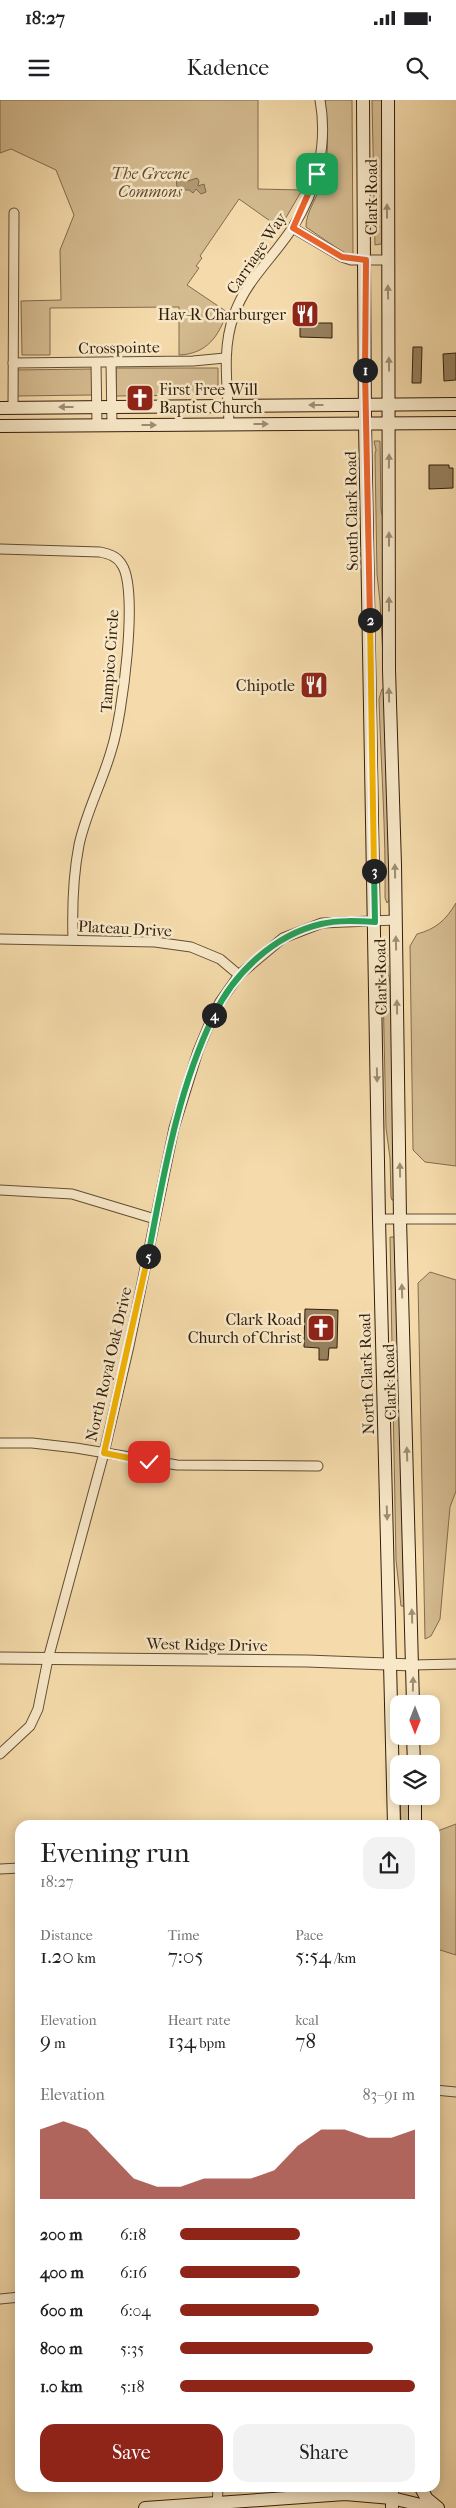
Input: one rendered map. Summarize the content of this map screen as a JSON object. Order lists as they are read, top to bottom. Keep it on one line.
{"streets":{"main road":["Clark Road","South Clark Road","North Clark Road"],"street":["Carriage Way","Crosspointe","Tampico Circle","Plateau Drive","North Royal Oak Drive","West Ridge Drive"]},"crossings":[["Clark Road","North Royal Oak Drive"],["Clark Road","West Ridge Drive"],["Carriage Way","Crosspointe"],["South Clark Road","North Royal Oak Drive"],["South Clark Road","North Clark Road"],["Tampico Circle","Plateau Drive"],["Plateau Drive","North Royal Oak Drive"],["North Royal Oak Drive","North Clark Road"],["North Royal Oak Drive","West Ridge Drive"],["North Clark Road","West Ridge Drive"]],"one_way":["Clark Road","North Clark Road"],"parks":["The Greene Commons"],"places":{"restaurant":["Hav-R Charburger","Chipotle"],"church":["First Free Will Baptist Church","Clark Road Church of Christ"]},"north":"bottom","page":{"status":"18:27","header":"Kadence","pins":["1","2","3","4","5"],"heading":["Evening run","18:27"],"stats":[["Distance","1.20 km"],["Time","7:05"],["Pace","5:54 /km"],["Elevation","9 m"],["Heart rate","134 bpm"],["kcal","78"]],"chart":["Elevation","83–91 m"],"list":[{"name":"200 m","note":"6:18"},{"name":"400 m","note":"6:16"},{"name":"600 m","note":"6:04"},{"name":"800 m","note":"5:35"},{"name":"1.0 km","note":"5:18"}],"buttons":["Save","Share"]}}
